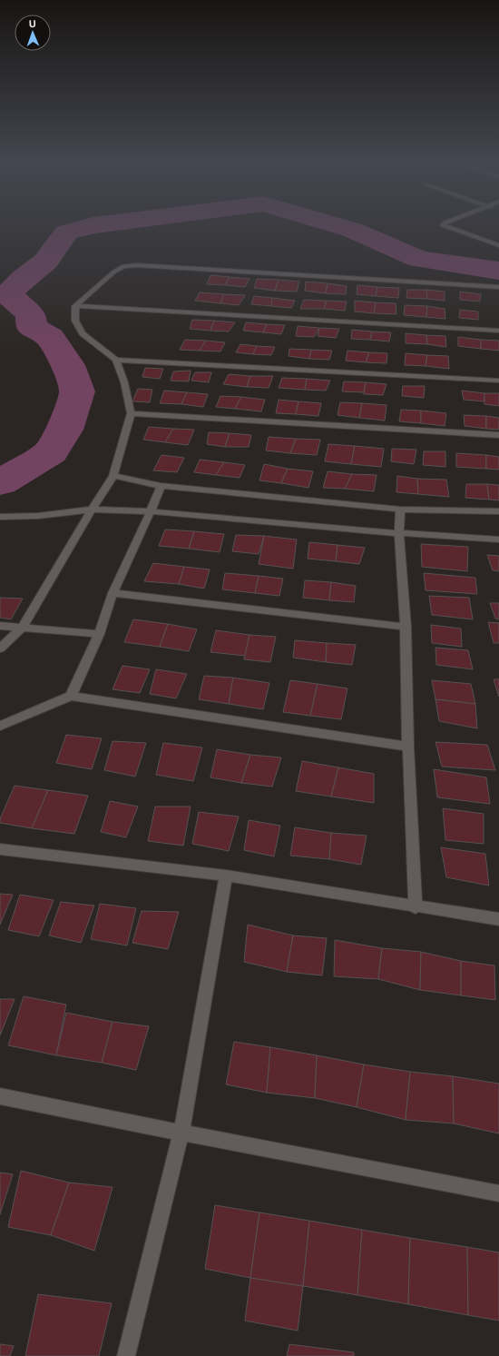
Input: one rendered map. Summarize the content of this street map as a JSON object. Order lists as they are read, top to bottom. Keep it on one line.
{"north":"top"}
